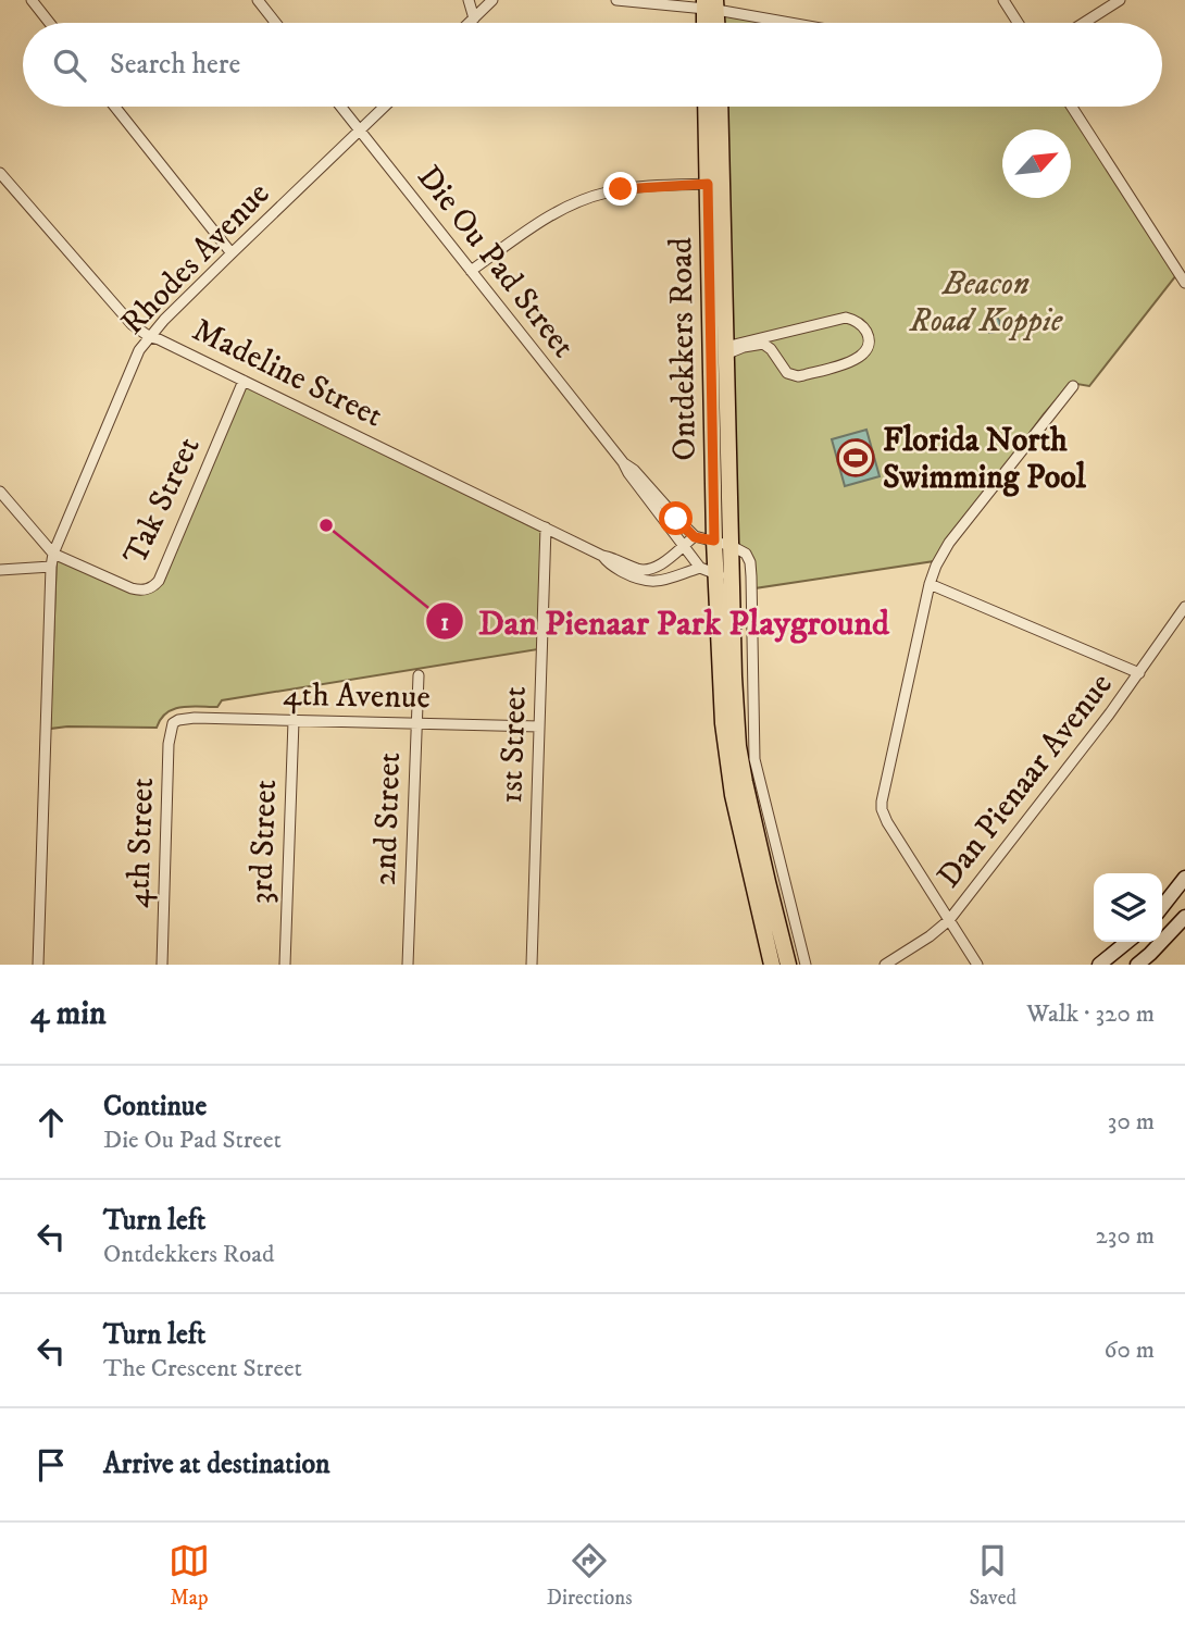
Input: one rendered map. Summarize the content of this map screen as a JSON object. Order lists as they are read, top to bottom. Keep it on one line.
{"streets":{"main road":["Ontdekkers Road"],"street":["Rhodes Avenue","Die Ou Pad Street","Madeline Street","Tak Street","4th Avenue","1st Street","Dan Pienaar Avenue","2nd Street","3rd Street","4th Street"]},"crossings":[["Rhodes Avenue","Die Ou Pad Street"],["Rhodes Avenue","Madeline Street"],["Rhodes Avenue","Tak Street"],["Die Ou Pad Street","Madeline Street"],["Madeline Street","Tak Street"],["Madeline Street","1st Street"],["4th Avenue","1st Street"],["4th Avenue","2nd Street"],["4th Avenue","3rd Street"],["4th Avenue","4th Street"]],"parks":["Beacon Road Koppie"],"places":{"sports":["Florida North Swimming Pool"],"other":["Dan Pienaar Park Playground"]},"north":"top right","page":{"search":"Search here","heading":["4 min","Walk · 320 m"],"list":[["Continue","Die Ou Pad Street","30 m"],["Turn left","Ontdekkers Road","230 m"],["Turn left","The Crescent Street","60 m"],"Arrive at destination"],"nav":["Map","Directions","Saved"]}}
